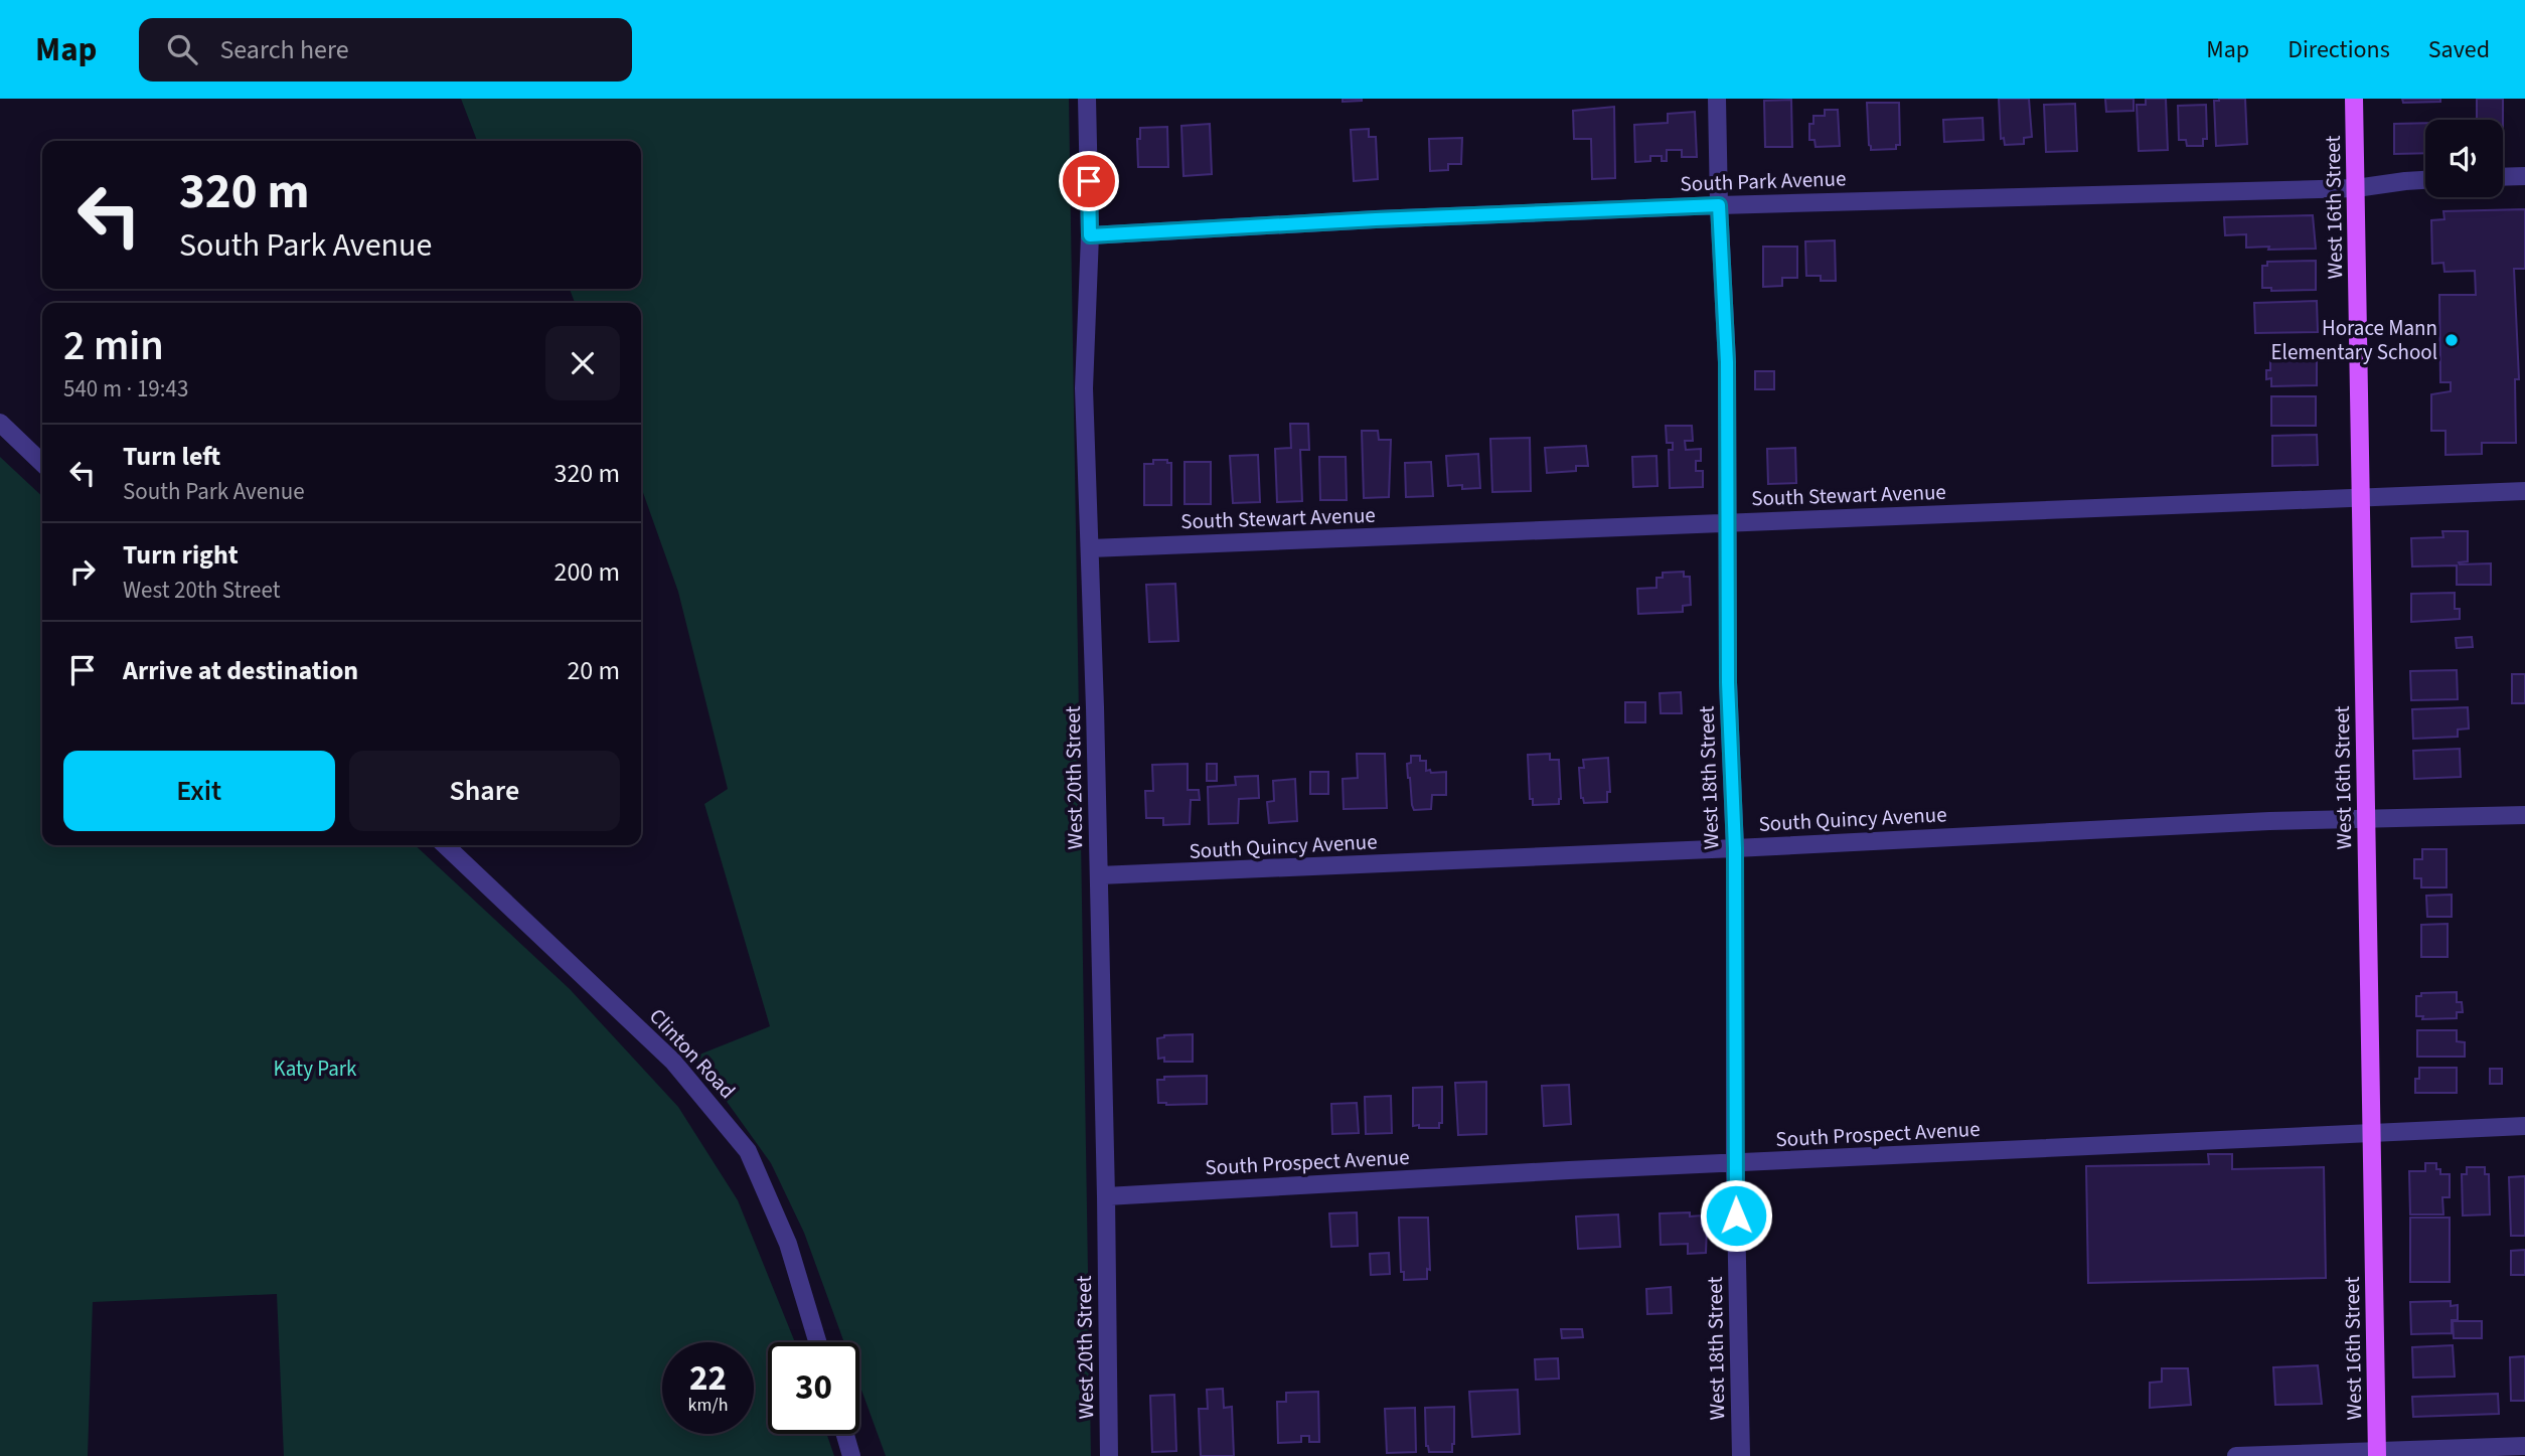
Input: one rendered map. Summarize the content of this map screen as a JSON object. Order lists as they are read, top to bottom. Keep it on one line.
{"streets":{"main road":["West 16th Street"],"street":["South Park Avenue","South Stewart Avenue","West 20th Street","West 18th Street","South Quincy Avenue","Clinton Road","South Prospect Avenue"]},"crossings":[["South Park Avenue","West 16th Street"],["South Park Avenue","West 20th Street"],["South Park Avenue","West 18th Street"],["West 16th Street","South Stewart Avenue"],["West 16th Street","South Quincy Avenue"],["West 16th Street","South Prospect Avenue"],["South Stewart Avenue","West 20th Street"],["South Stewart Avenue","West 18th Street"],["West 20th Street","South Quincy Avenue"],["West 20th Street","South Prospect Avenue"],["West 18th Street","South Quincy Avenue"],["West 18th Street","South Prospect Avenue"]],"parks":["Katy Park"],"places":["Horace Mann Elementary School"],"page":{"header":"Map","search":"Search here","nav":["Map","Directions","Saved"],"turn":["320 m","South Park Avenue"],"heading":["2 min","540 m · 19:43"],"list":[{"name":"Turn left","note":"South Park Avenue","value":"320 m"},{"name":"Turn right","note":"West 20th Street","value":"200 m"},{"name":"Arrive at destination","value":"20 m"}],"buttons":["Exit","Share"],"speed":"22 km/h","limit":"30"}}
